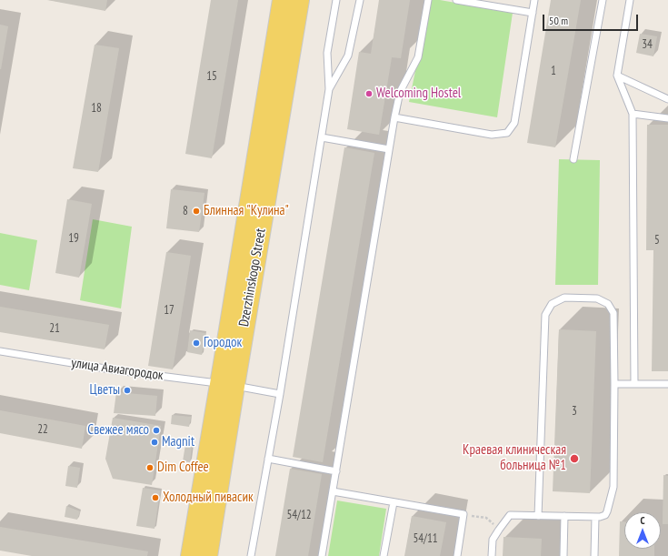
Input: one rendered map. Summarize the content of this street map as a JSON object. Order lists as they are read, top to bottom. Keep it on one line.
{"streets":{"main road":["Dzerzhinskogo Street"],"lane":["улица Авиагородок"]},"crossings":[["Dzerzhinskogo Street","улица Авиагородок"]],"places":["Welcoming Hostel","Блинная \"Кулина\"","Городок","Цветы","Свежее мясо","Magnit","Краевая клиническая больница №1","Dim Coffee","Холодный пивасик"],"house_numbers":["34","1","15","18","8","19","5","17","21","3","22","54/12","54/11"],"scale_bar":"50 m","north":"top"}
